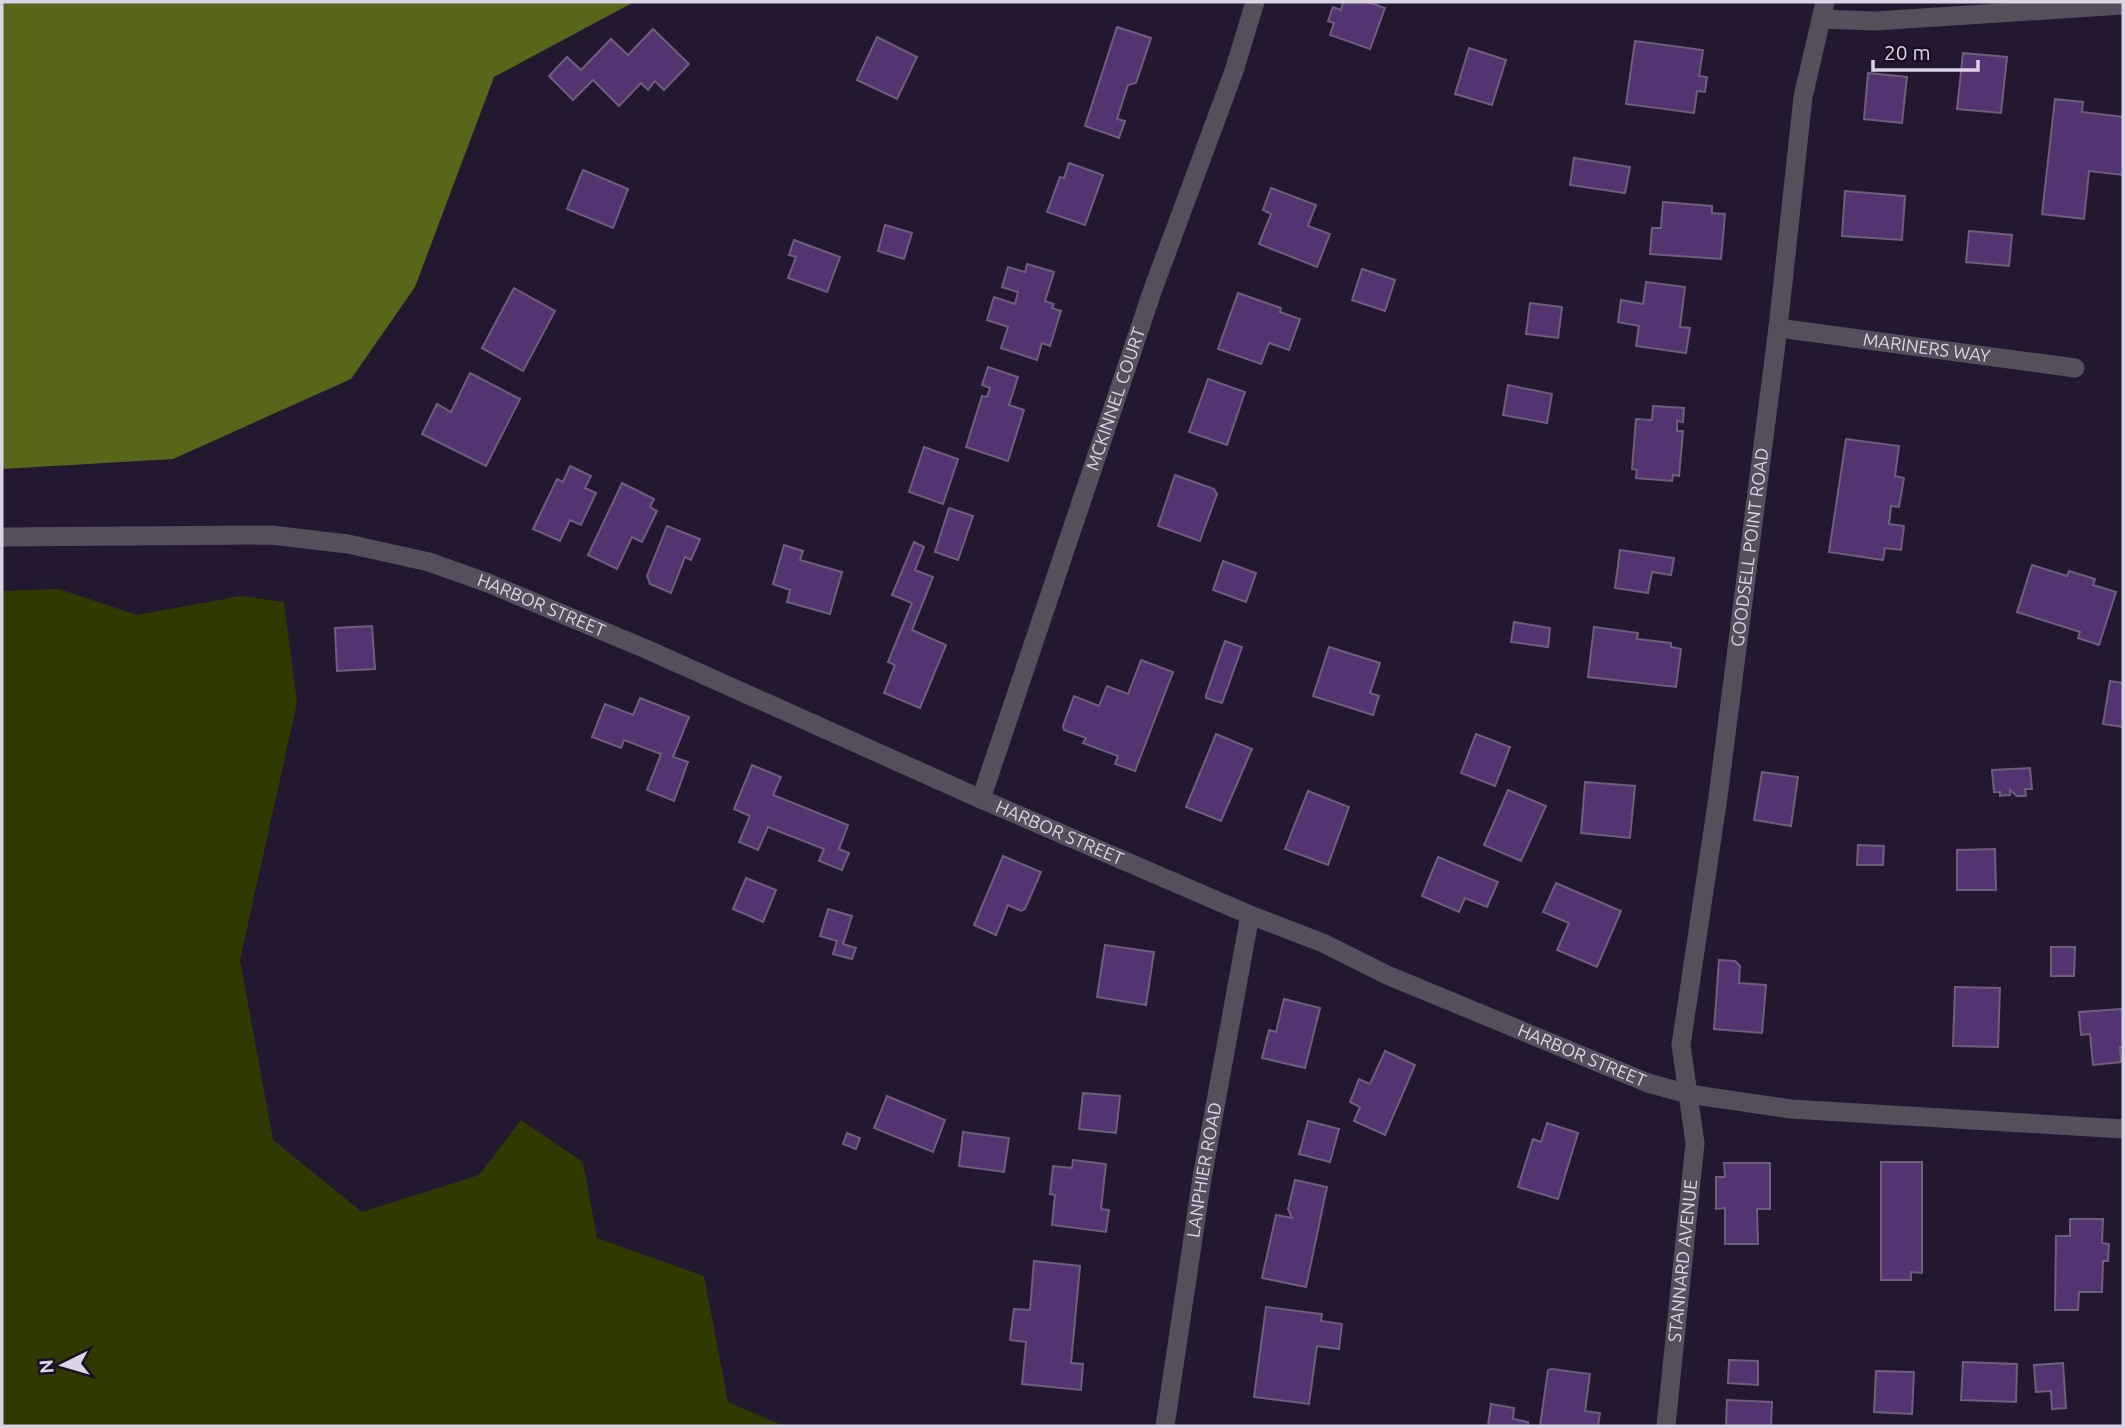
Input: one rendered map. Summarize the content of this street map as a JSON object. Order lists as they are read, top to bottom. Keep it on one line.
{"streets":{"street":["MARINERS WAY","MCKINNEL COURT","GOODSELL POINT ROAD","HARBOR STREET","LANPHIER ROAD","STANNARD AVENUE"]},"crossings":[["MARINERS WAY","GOODSELL POINT ROAD"],["MCKINNEL COURT","HARBOR STREET"],["GOODSELL POINT ROAD","HARBOR STREET"],["GOODSELL POINT ROAD","STANNARD AVENUE"],["HARBOR STREET","LANPHIER ROAD"],["HARBOR STREET","STANNARD AVENUE"]],"scale_bar":"20 m","north":"left"}
